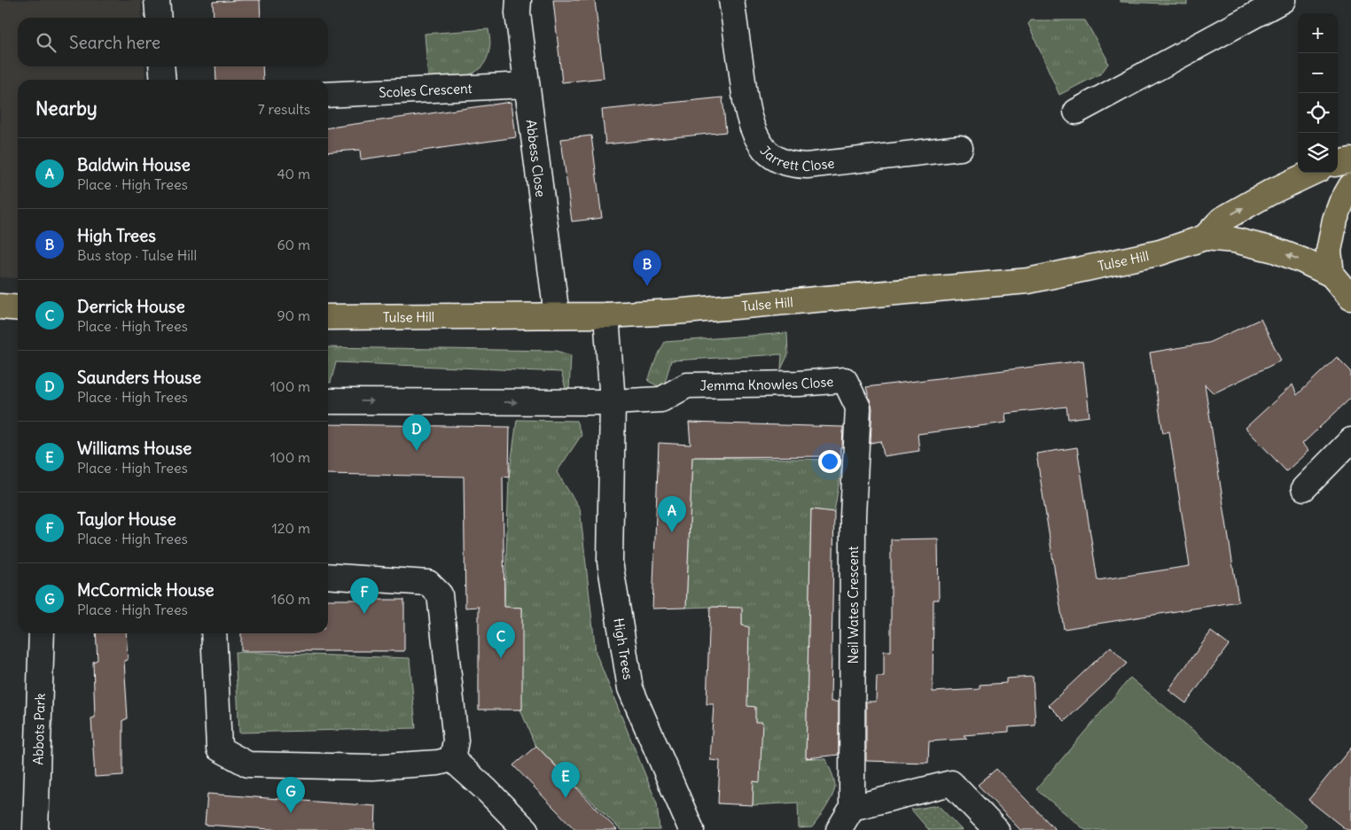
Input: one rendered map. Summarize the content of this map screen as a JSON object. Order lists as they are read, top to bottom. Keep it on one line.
{"streets":{"main road":["Tulse Hill"],"street":["Scoles Crescent","Jarrett Close","Abbess Close","Jemma Knowles Close","Neil Wates Crescent","High Trees","Abbots Park"]},"crossings":[["Scoles Crescent","Abbess Close"],["Abbess Close","Tulse Hill"],["Tulse Hill","High Trees"],["Jemma Knowles Close","Neil Wates Crescent"],["Jemma Knowles Close","High Trees"]],"page":{"map_buttons":["+","−"],"search":"Search here","heading":["Nearby","7 results"],"list":[{"mark":"A","name":"Baldwin House","note":"Place · High Trees","value":"40 m"},{"mark":"B","name":"High Trees","note":"Bus stop · Tulse Hill","value":"60 m"},{"mark":"C","name":"Derrick House","note":"Place · High Trees","value":"90 m"},{"mark":"D","name":"Saunders House","note":"Place · High Trees","value":"100 m"},{"mark":"E","name":"Williams House","note":"Place · High Trees","value":"100 m"},{"mark":"F","name":"Taylor House","note":"Place · High Trees","value":"120 m"},{"mark":"G","name":"McCormick House","note":"Place · High Trees","value":"160 m"}],"pins":["B","D","A","F","C","E","G"]}}
